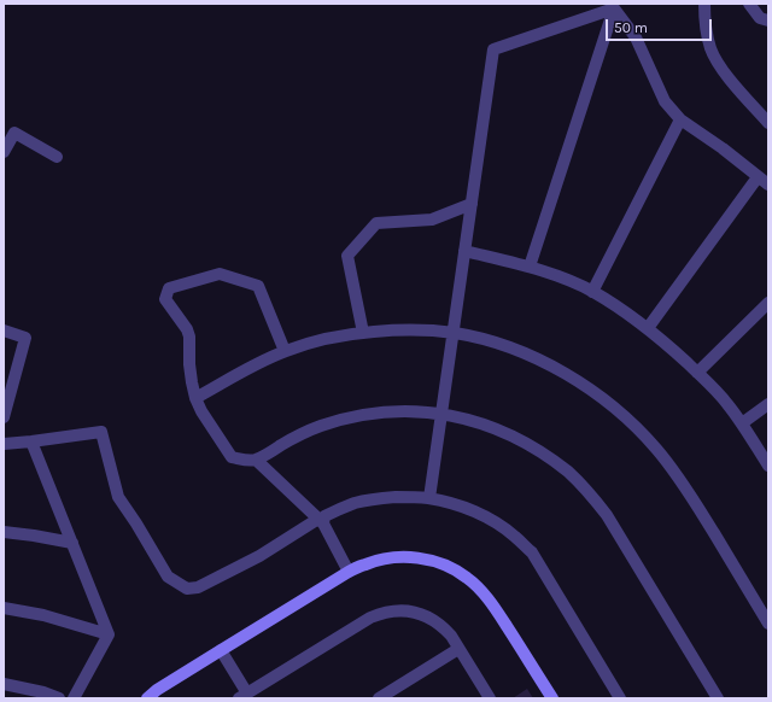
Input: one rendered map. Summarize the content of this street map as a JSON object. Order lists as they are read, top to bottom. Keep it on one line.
{"scale_bar":"50 m"}
